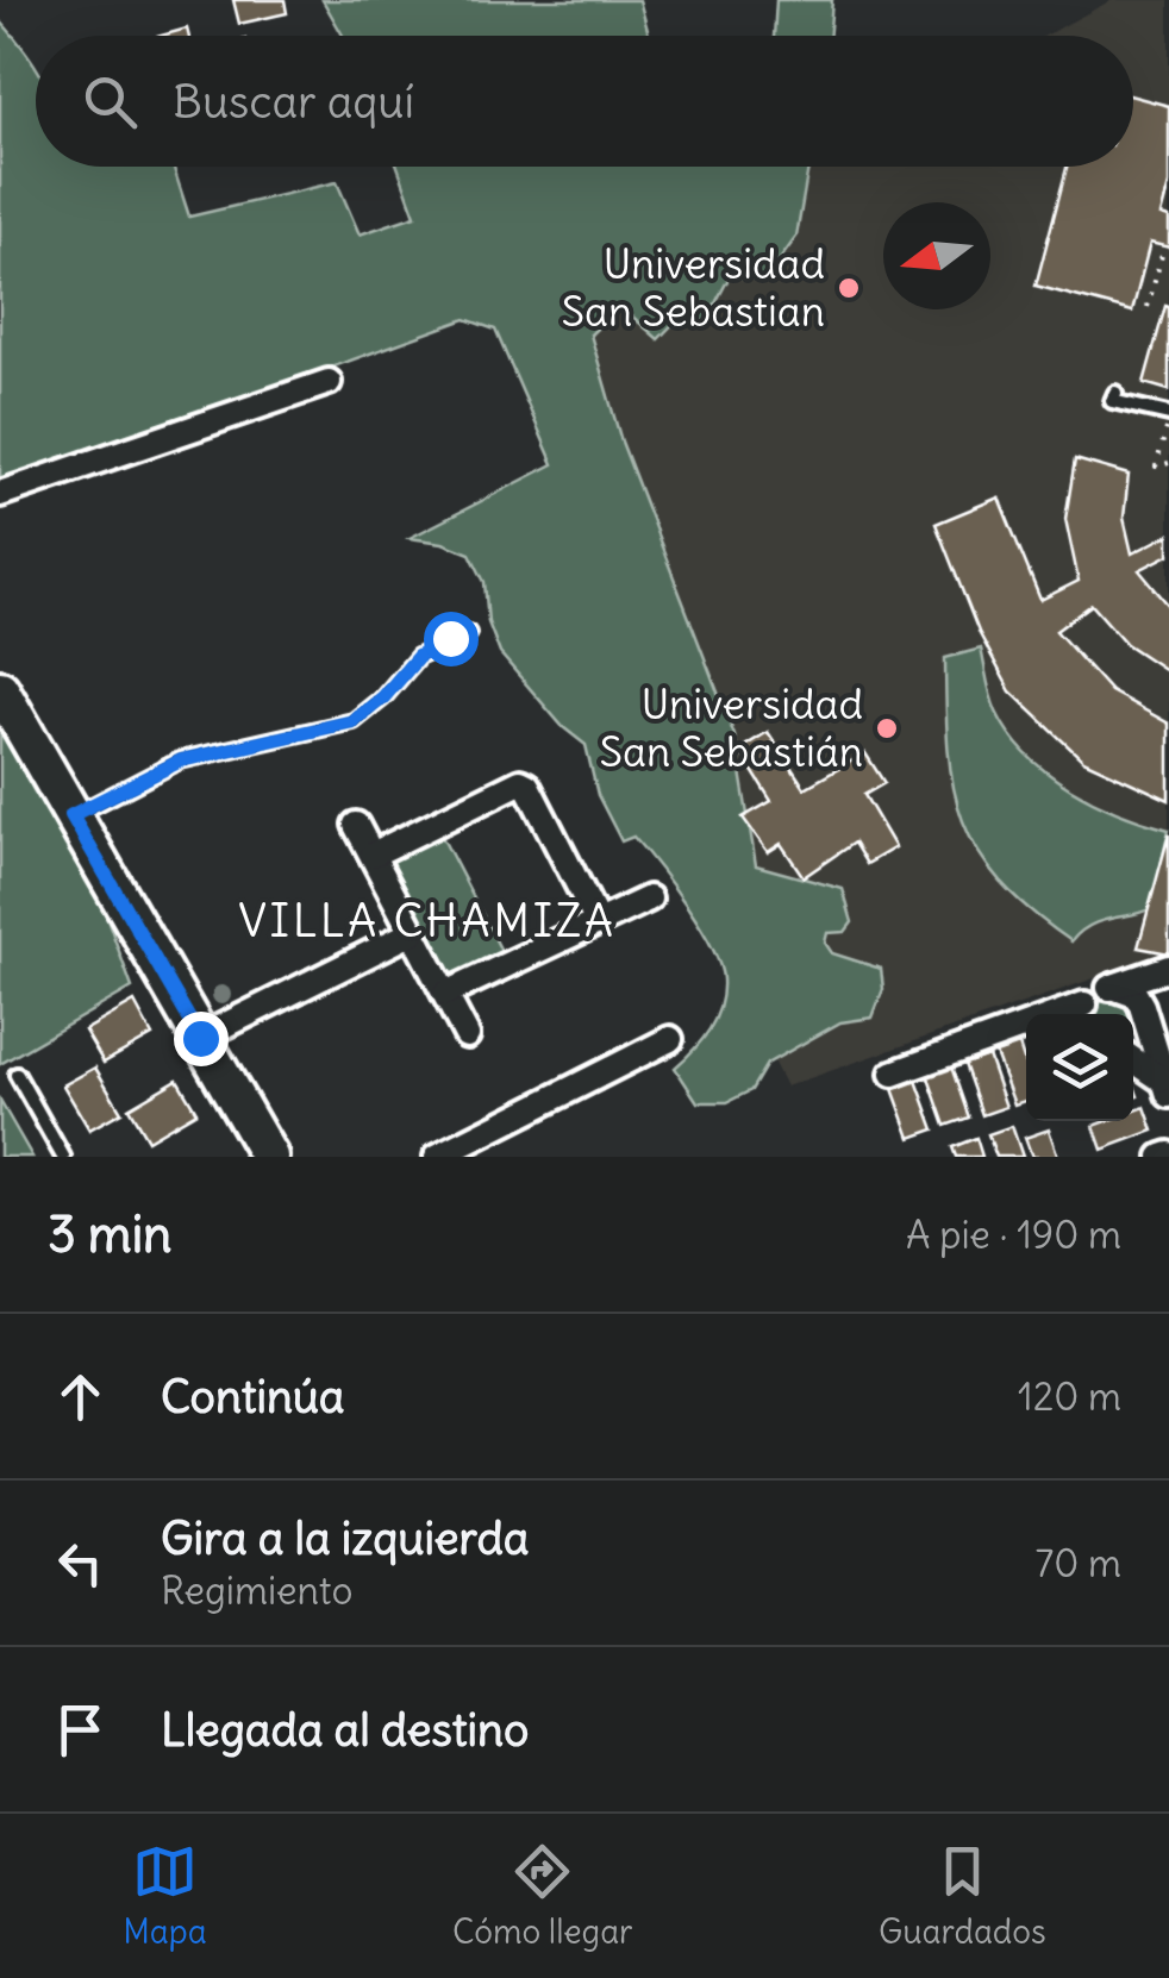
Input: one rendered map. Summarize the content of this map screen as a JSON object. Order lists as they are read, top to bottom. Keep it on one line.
{"districts":["VILLA CHAMIZA"],"places":["Universidad San Sebastian","Universidad San Sebastián"],"north":"left","page":{"search":"Buscar aquí","heading":["3 min","A pie · 190 m"],"list":[["Continúa","120 m"],["Gira a la izquierda","Regimiento","70 m"],"Llegada al destino"],"nav":["Mapa","Cómo llegar","Guardados"]}}
